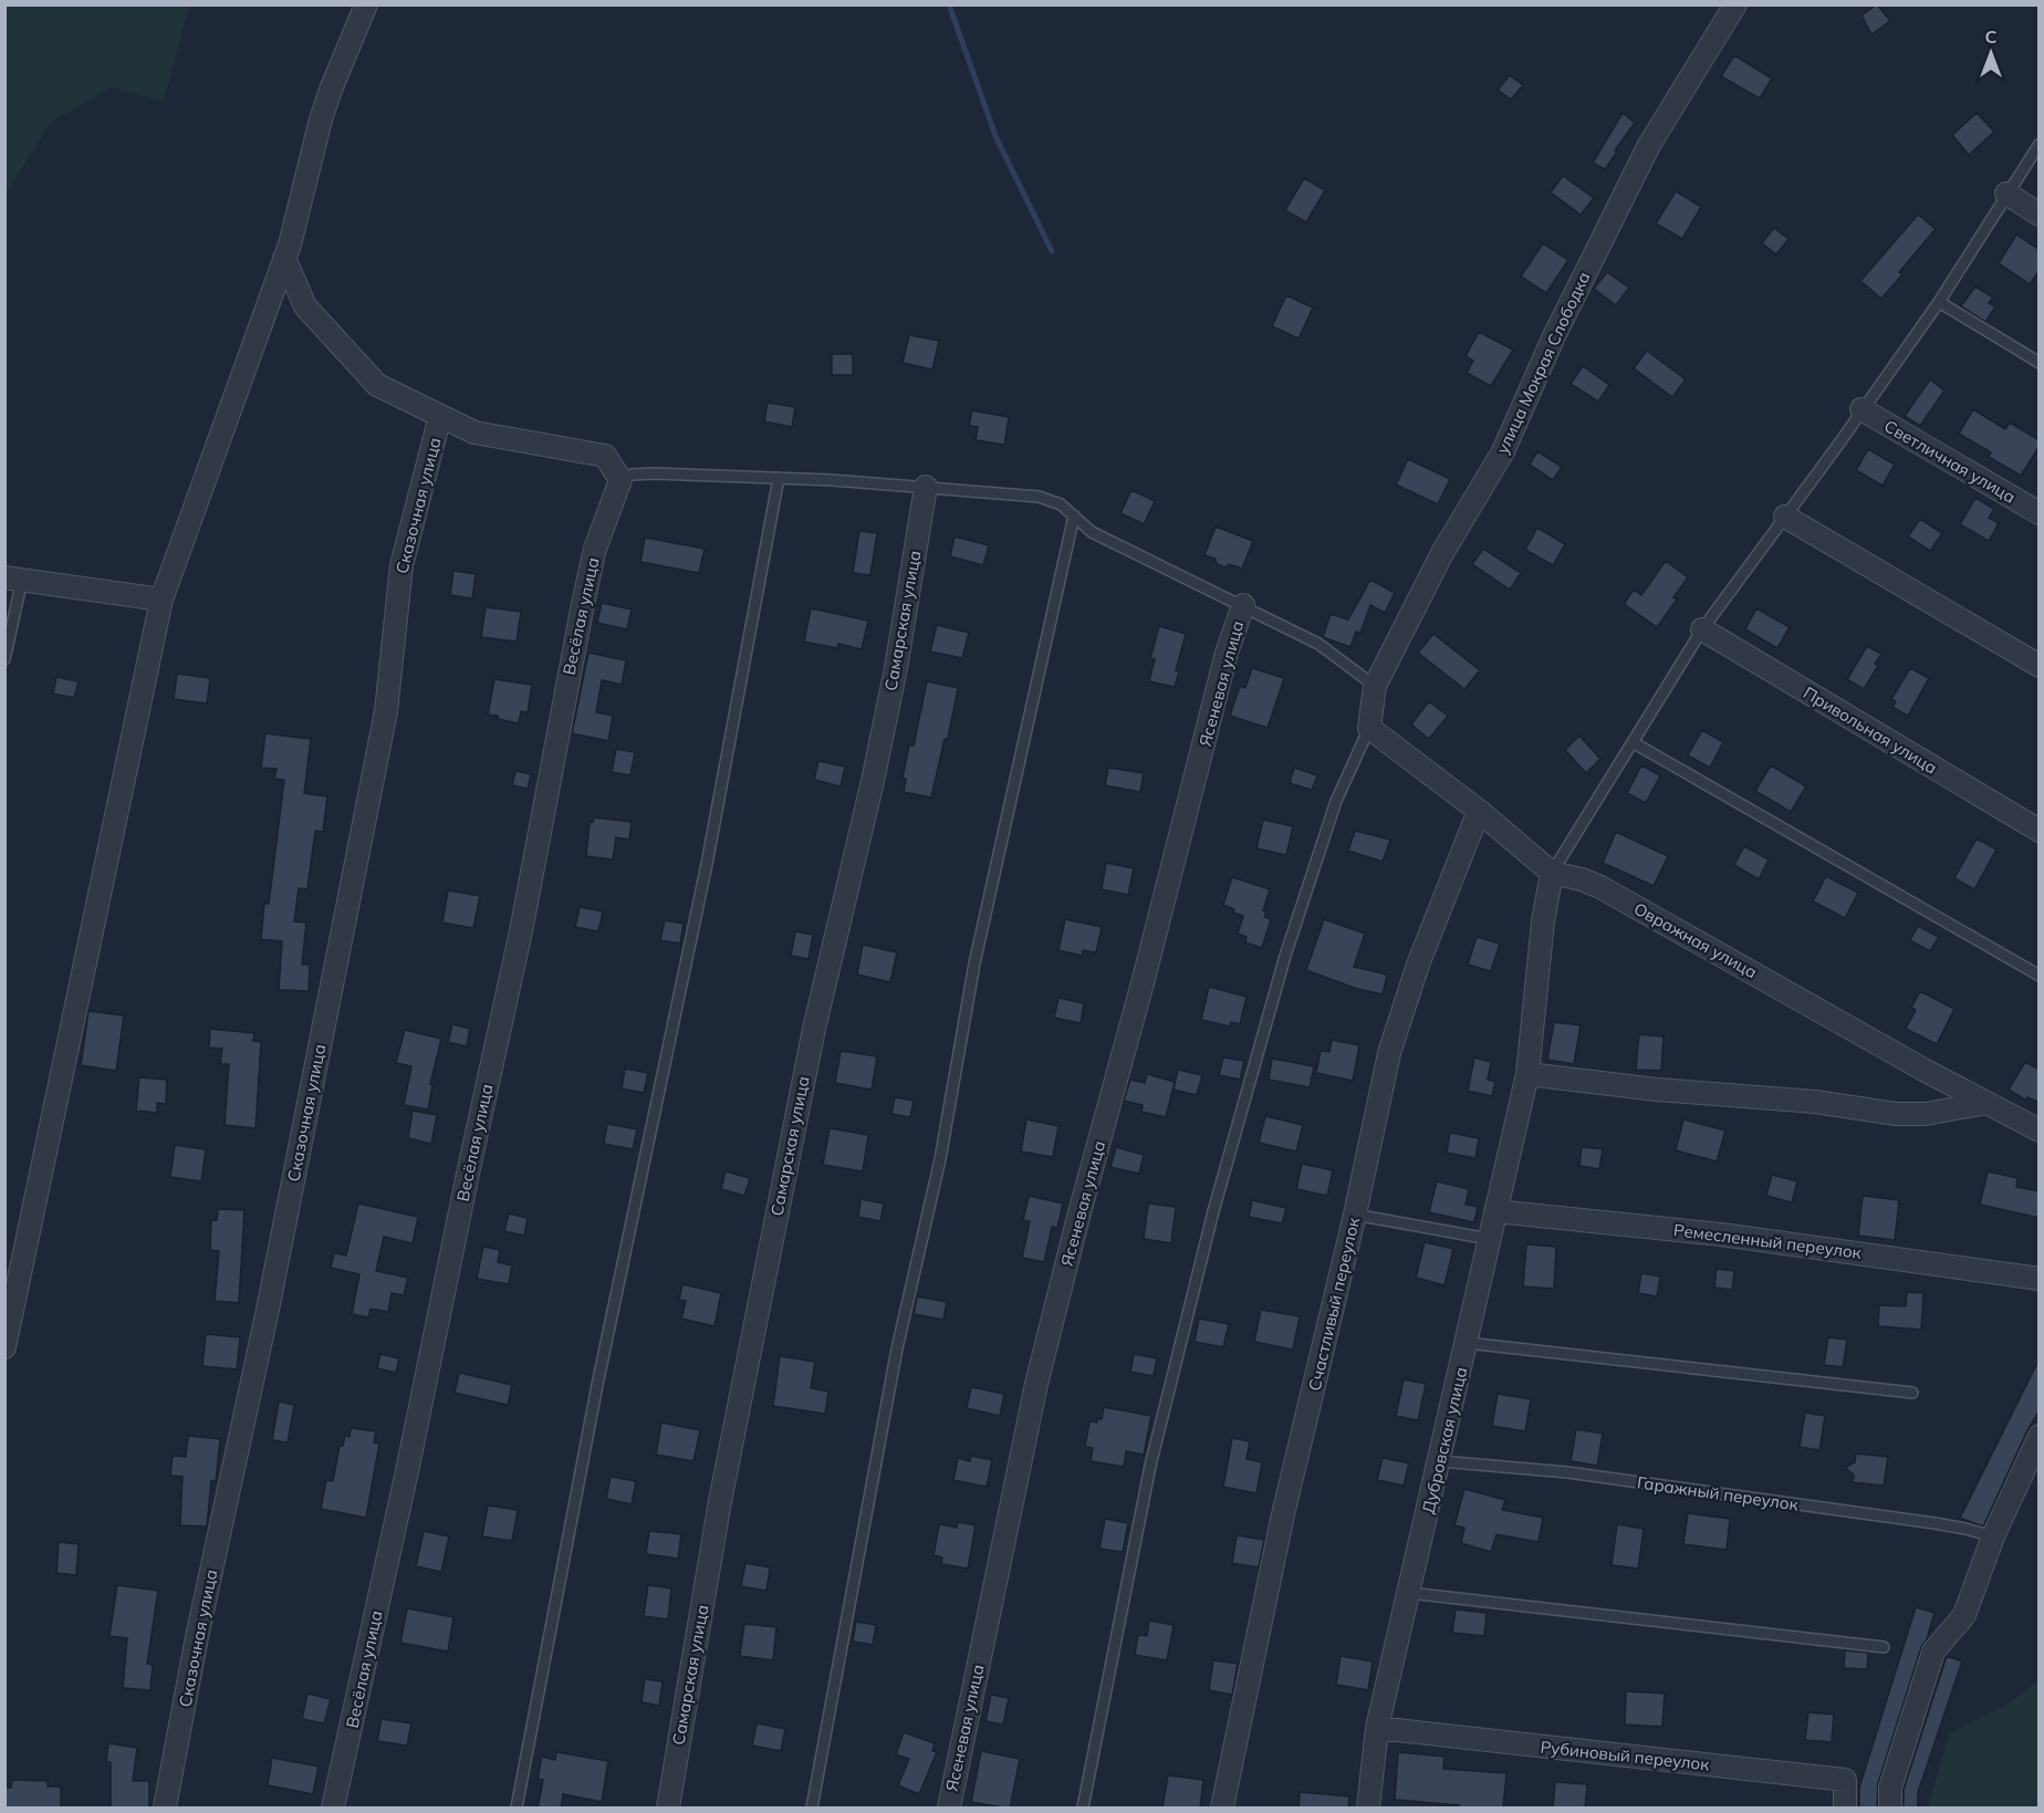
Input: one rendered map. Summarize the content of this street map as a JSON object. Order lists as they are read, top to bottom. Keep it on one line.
{"streets":{"street":["улица Мокрая Слободка","Светличная улица","Сказочная улица","Весёлая улица","Самарская улица","Ясеневая улица","Привольная улица","Овражная улица","Ремесленный переулок","Счастливый переулок","Дубровская улица","Рубиновый переулок"],"lane":["Гаражный переулок"]},"crossings":[["улица Мокрая Слободка","Овражная улица"],["Овражная улица","Счастливый переулок"],["Овражная улица","Дубровская улица"],["Ремесленный переулок","Дубровская улица"],["Дубровская улица","Гаражный переулок"],["Дубровская улица","Рубиновый переулок"]],"north":"top"}
